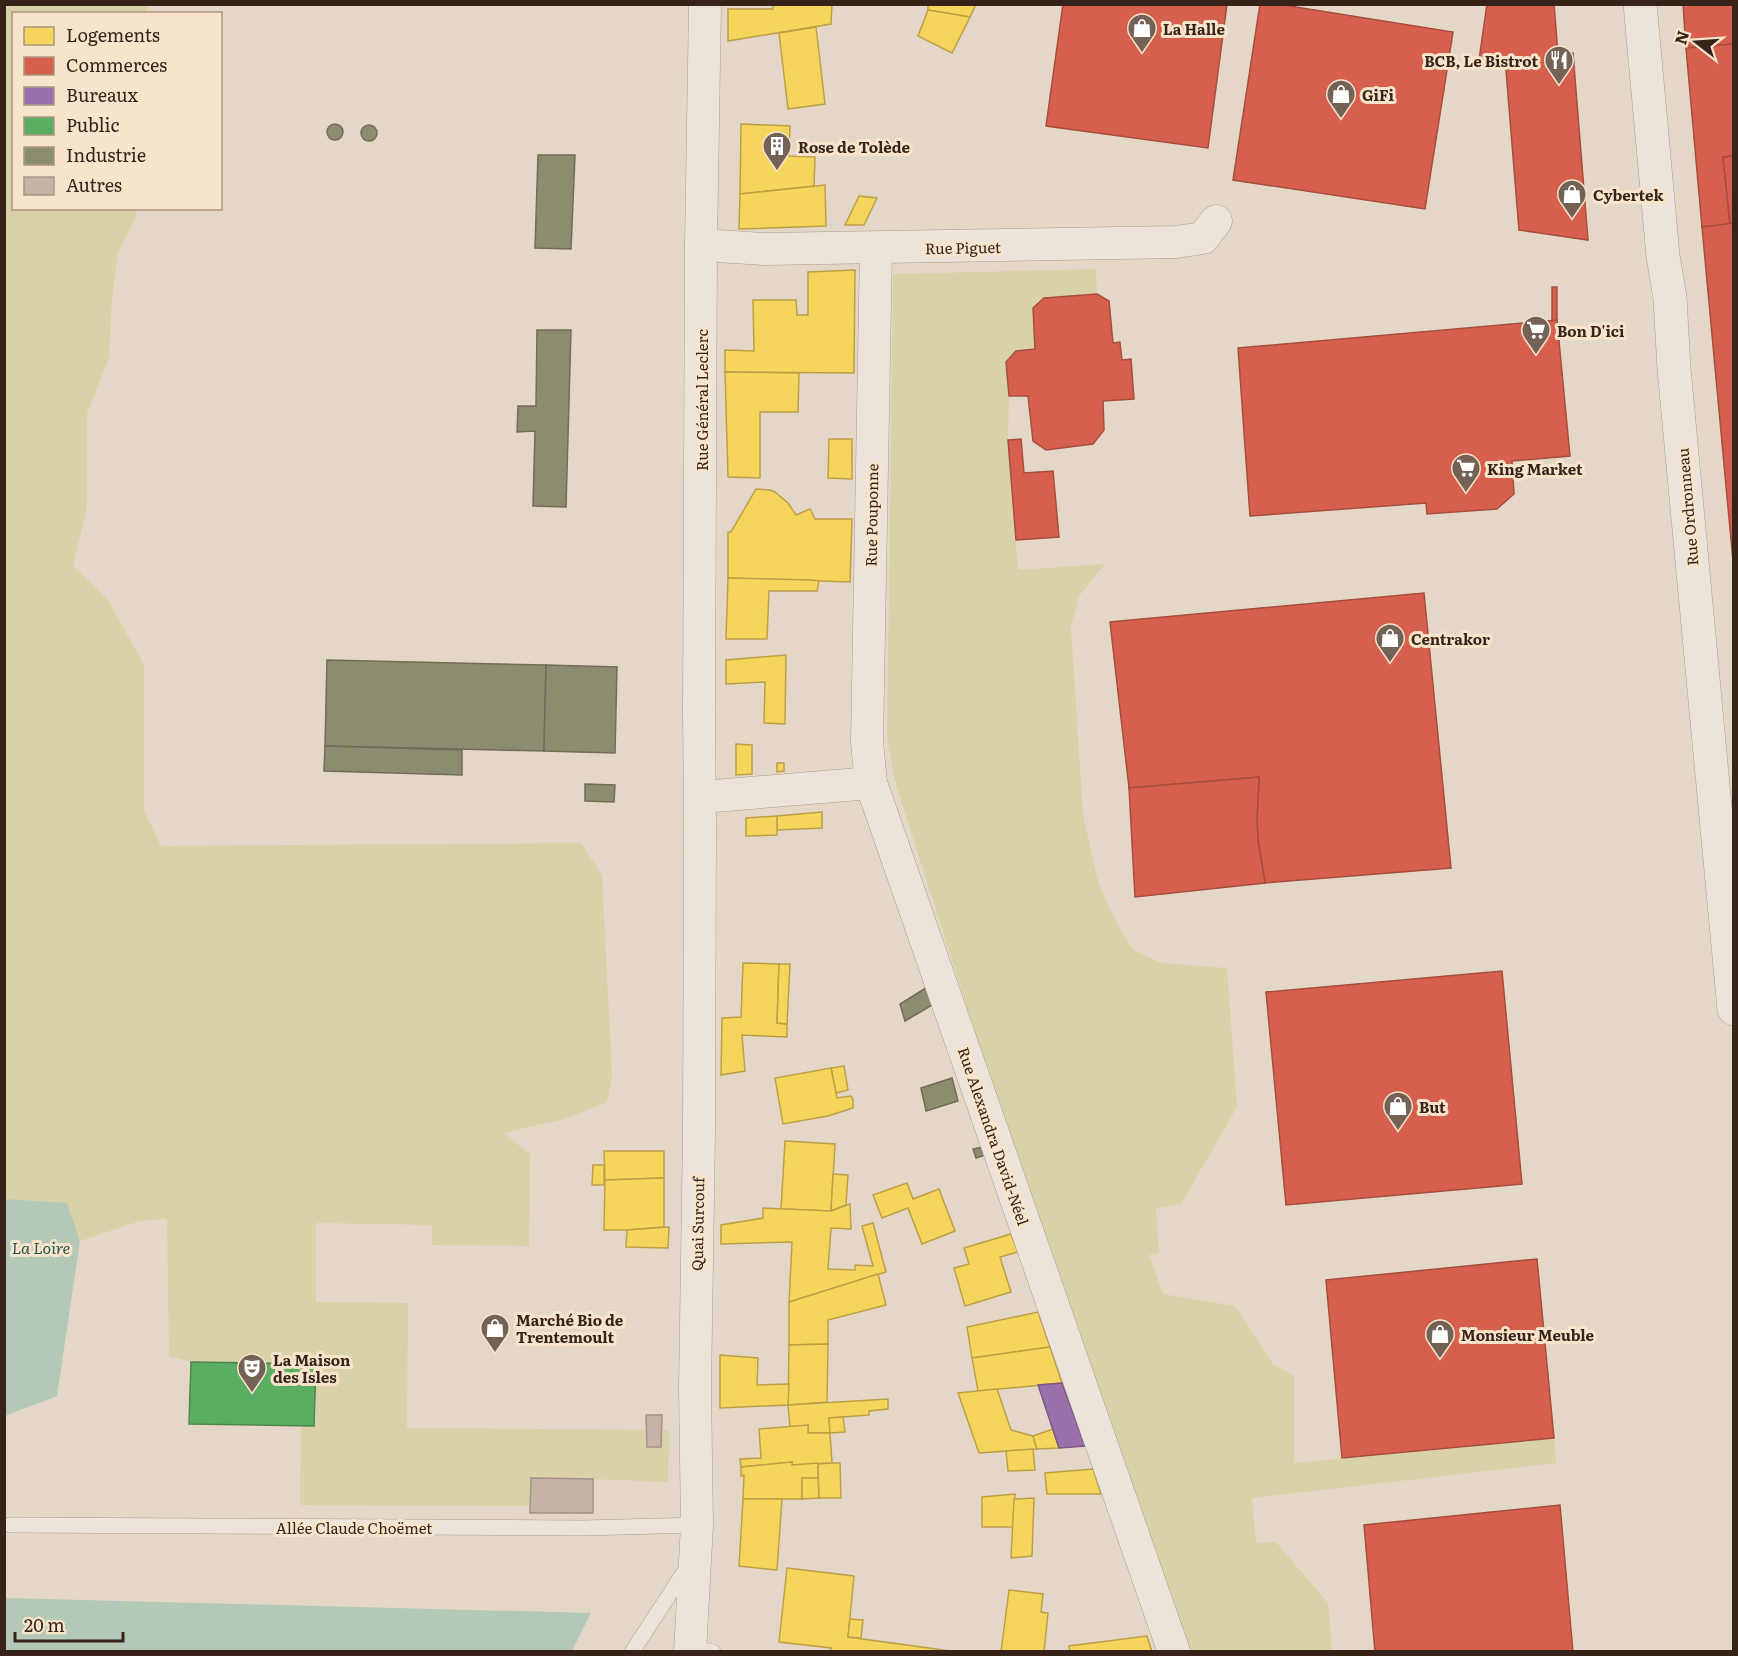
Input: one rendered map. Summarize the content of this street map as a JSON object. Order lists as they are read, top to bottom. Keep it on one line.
{"streets":{"street":["Rue Piguet","Rue Général Leclerc","Rue Ordronneau","Rue Pouponne","Rue Alexandra David-Néel","Quai Surcouf"],"lane":["Allée Claude Choëmet"]},"crossings":[["Rue Piguet","Rue Général Leclerc"],["Rue Piguet","Rue Pouponne"],["Rue Général Leclerc","Quai Surcouf"],["Rue Pouponne","Rue Alexandra David-Néel"],["Quai Surcouf","Allée Claude Choëmet"]],"water":["La Loire"],"places":{"shop":["La Halle","GiFi","Cybertek","Centrakor","But","Marché Bio de Trentemoult","Monsieur Meuble"],"restaurant":["BCB, Le Bistrot"],"building":["Rose de Tolède"],"supermarket":["Bon D'ici","King Market"],"theatre":["La Maison des Isles"]},"legend":["Logements","Commerces","Bureaux","Public","Industrie","Autres"],"scale_bar":"20 m","north":"left"}
